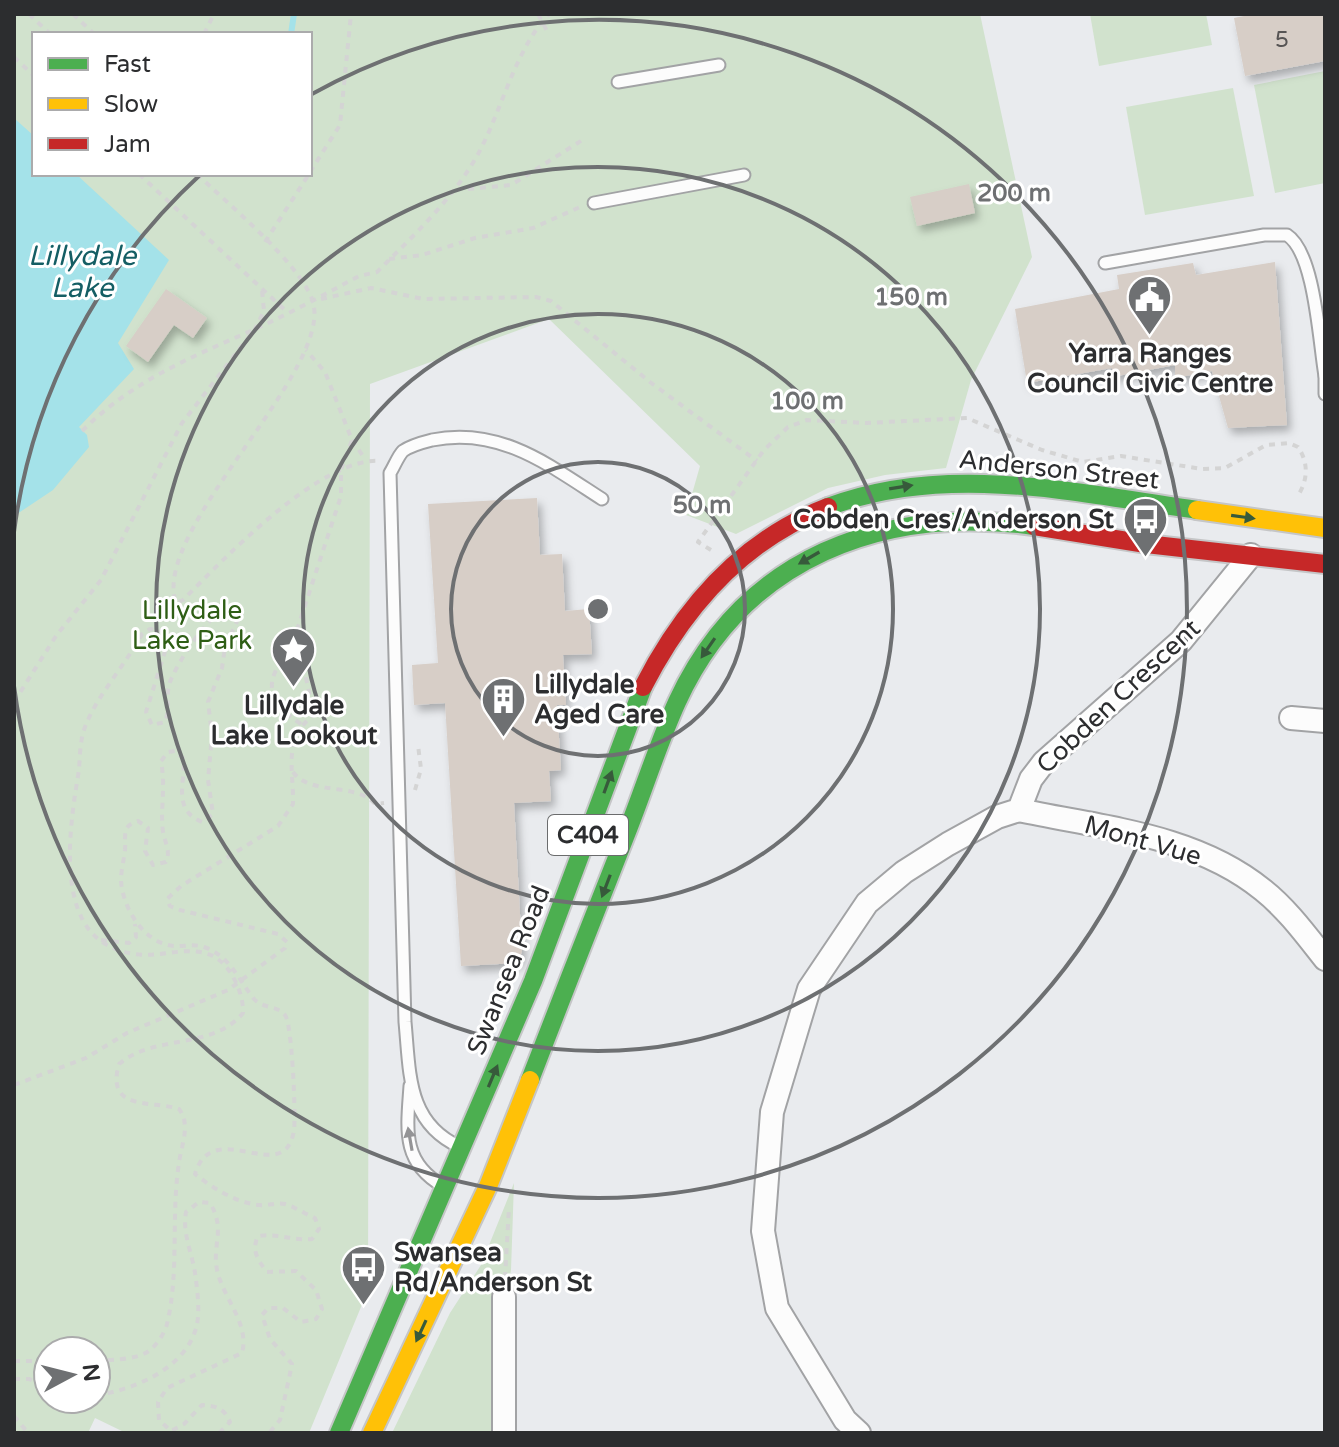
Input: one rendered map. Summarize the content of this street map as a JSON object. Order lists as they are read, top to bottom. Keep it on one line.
{"streets":{"main road":["Anderson Street","C404","Swansea Road"],"street":["Cobden Crescent","Mont Vue"]},"crossings":[["Anderson Street","Swansea Road"],["Cobden Crescent","C404"],["Cobden Crescent","Mont Vue"]],"one_way":["Anderson Street","Swansea Road"],"water":["Lillydale Lake"],"parks":["Lillydale Lake Park"],"places":{"public building":["Yarra Ranges Council Civic Centre"],"bus stop":["Cobden Cres/Anderson St","Swansea Rd/Anderson St"],"place":["Lillydale Lake Lookout"],"building":["Lillydale Aged Care"]},"house_numbers":["5"],"legend":["Fast","Slow","Jam"],"north":"right","rings":["200 m","150 m","100 m","50 m"]}
